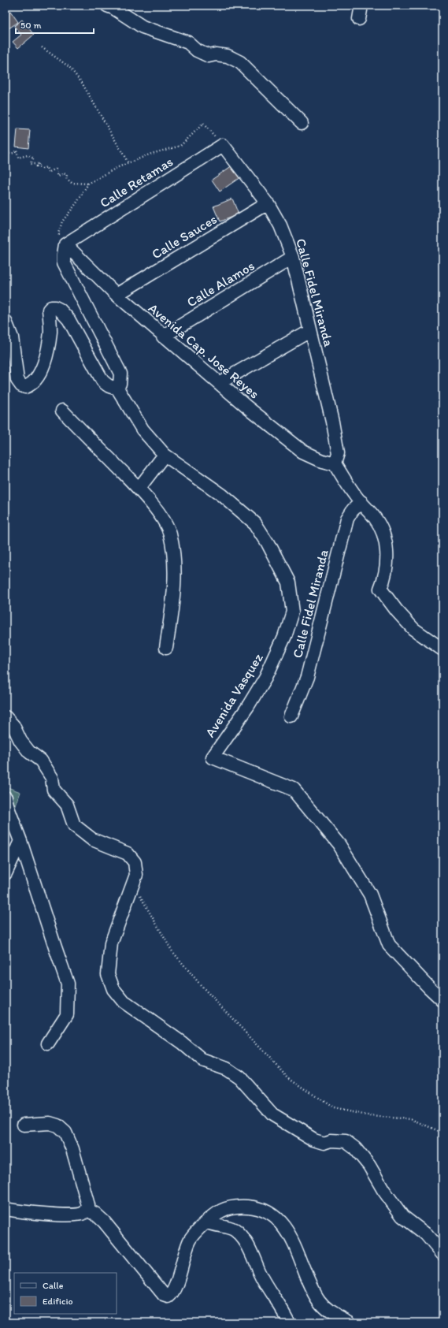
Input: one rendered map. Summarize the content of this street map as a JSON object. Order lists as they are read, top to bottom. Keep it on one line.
{"streets":{"street":["Calle Retamas","Calle Sauces","Calle Alamos","Calle Fidel Miranda","Avenida Cap. Jose Reyes","Avenida Vasquez"]},"crossings":[["Calle Retamas","Calle Fidel Miranda"],["Calle Retamas","Avenida Cap. Jose Reyes"],["Calle Sauces","Calle Fidel Miranda"],["Calle Sauces","Avenida Cap. Jose Reyes"],["Calle Alamos","Calle Fidel Miranda"],["Calle Alamos","Avenida Cap. Jose Reyes"],["Calle Fidel Miranda","Avenida Cap. Jose Reyes"]],"legend":["Calle","Edificio"],"scale_bar":"50 m"}
